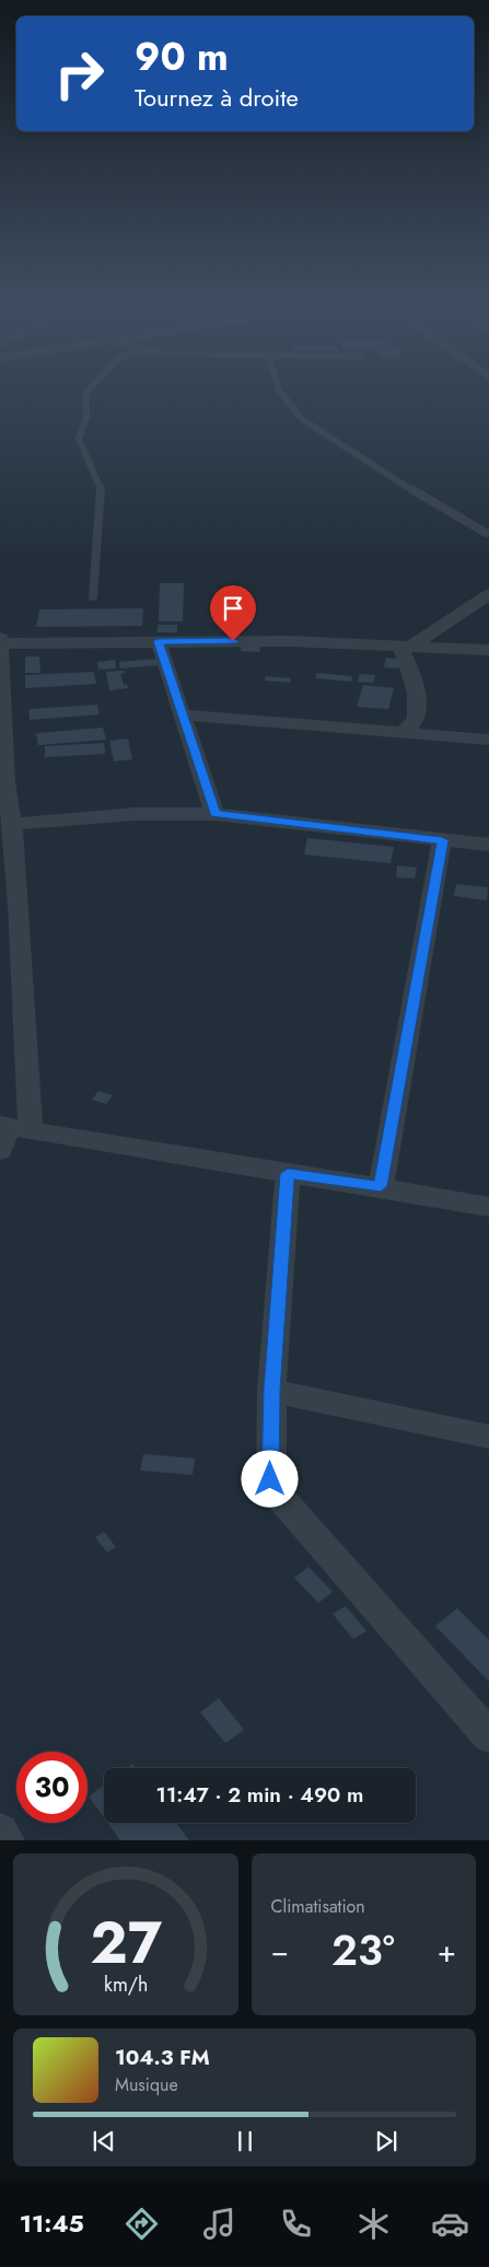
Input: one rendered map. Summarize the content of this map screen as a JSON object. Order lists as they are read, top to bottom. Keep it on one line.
{"page":{"turn":["90 m","Tournez à droite"],"limit":"30","trip":"11:47 · 2 min · 490 m","tile":"Climatisation","heat":["−","23°","+"],"song":["104.3 FM","Musique"],"tabs":"11:45","gauge":["27","km/h"]}}
